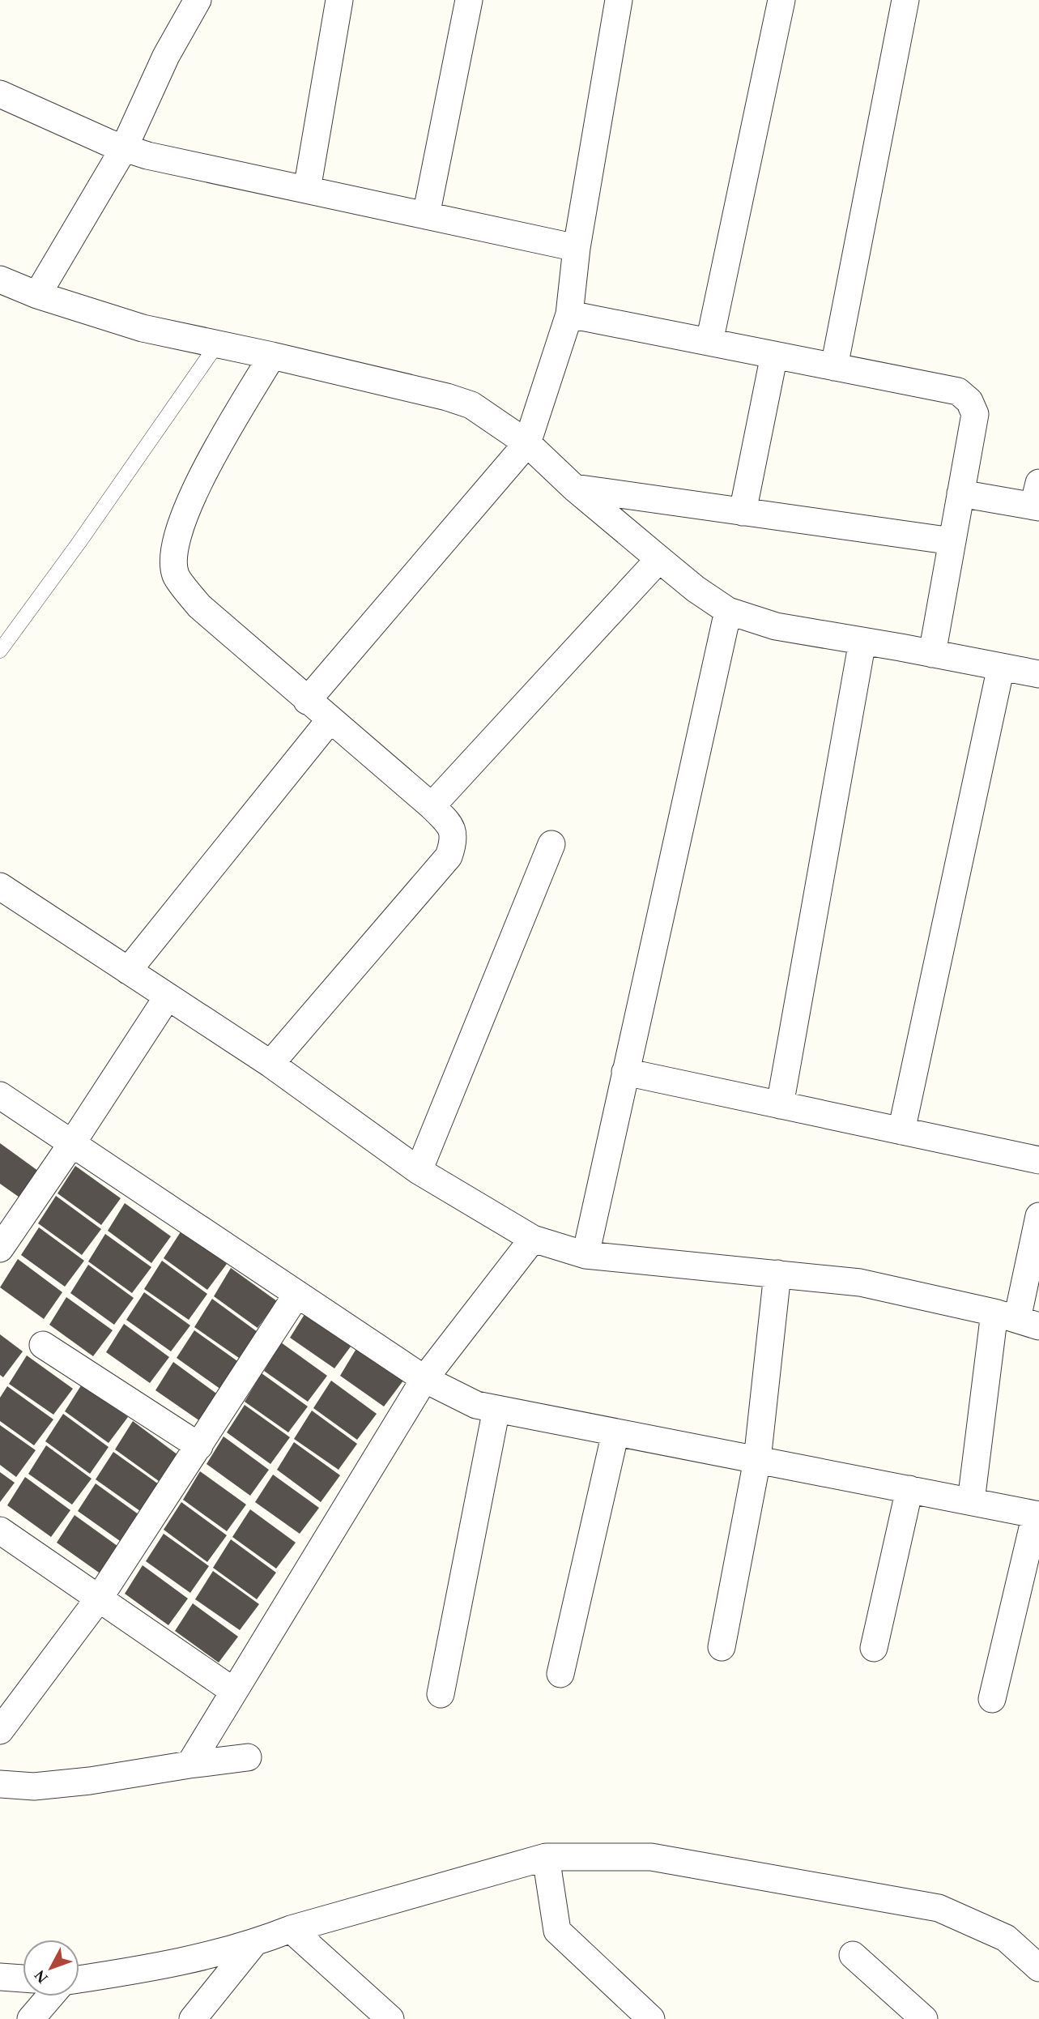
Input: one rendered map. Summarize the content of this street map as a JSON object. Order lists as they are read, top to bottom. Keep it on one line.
{"north":"bottom left"}
